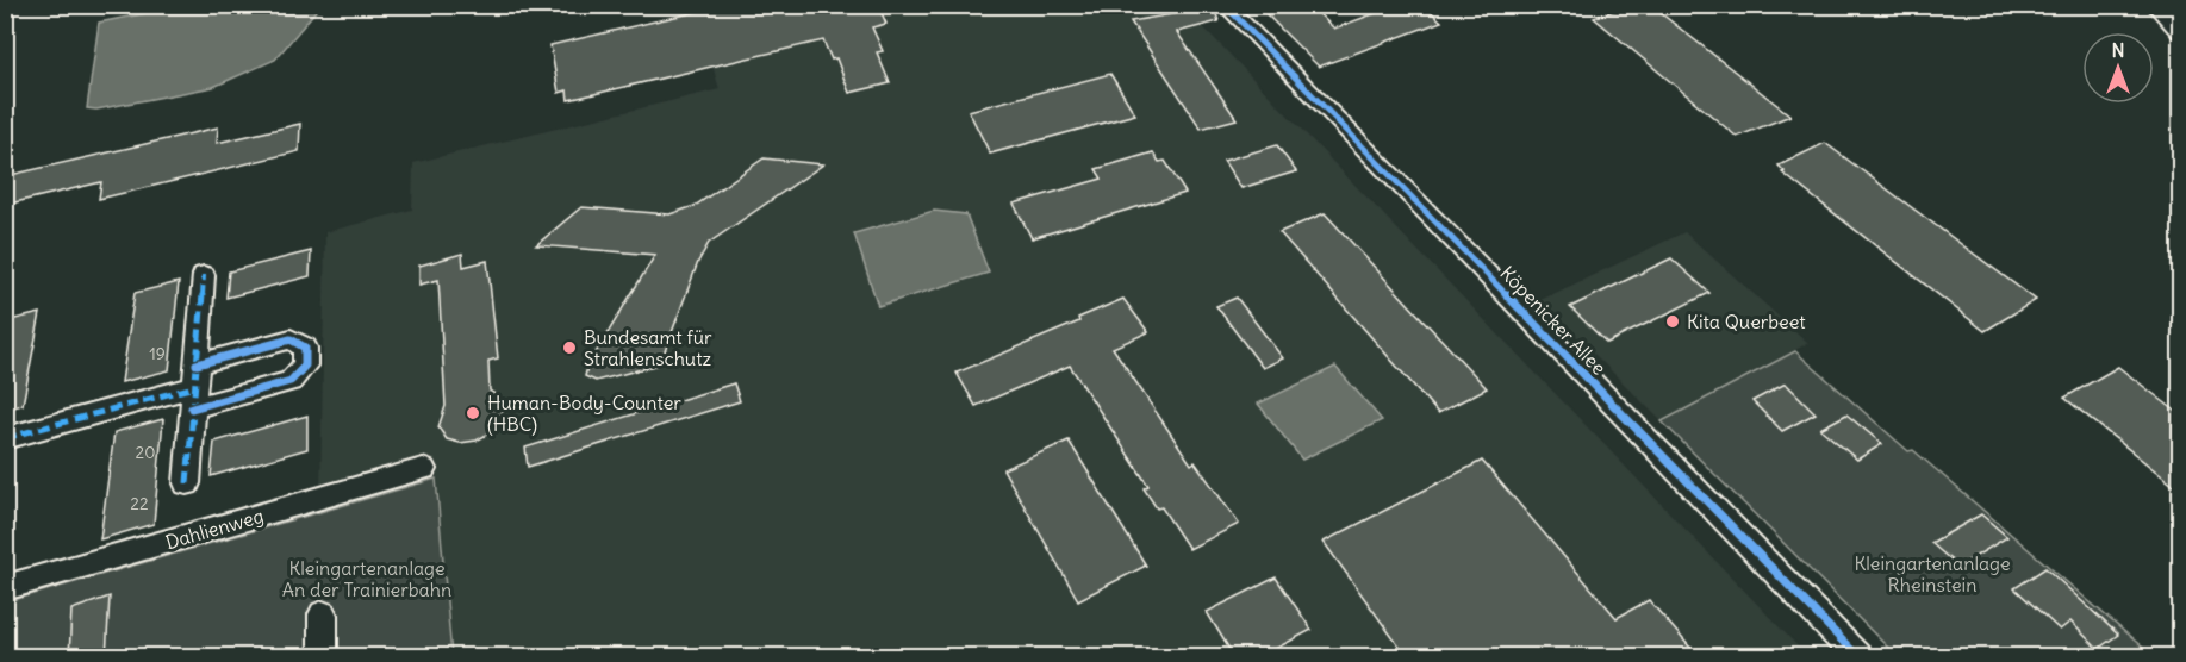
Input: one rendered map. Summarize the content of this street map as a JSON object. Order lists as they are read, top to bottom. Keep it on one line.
{"streets":{"street":["Köpenicker Allee","Dahlienweg"]},"parks":["Kleingartenanlage Rheinstein","Kleingartenanlage An der Trainierbahn"],"places":["Kita Querbeet","Bundesamt für Strahlenschutz","Human-Body-Counter (HBC)"],"house_numbers":["19","20","22"],"north":"top"}
